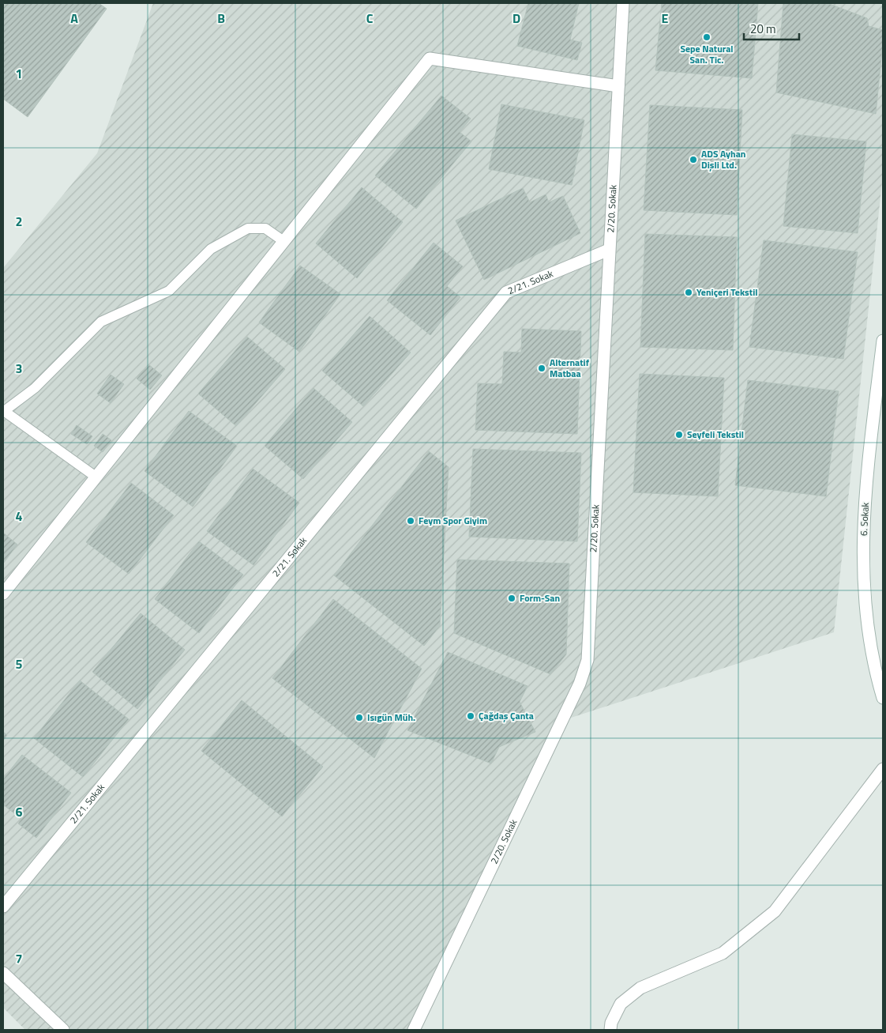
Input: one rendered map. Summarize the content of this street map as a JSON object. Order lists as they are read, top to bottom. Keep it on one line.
{"streets":{"street":["2/20. Sokak","2/21. Sokak","6. Sokak"]},"crossings":[["2/20. Sokak","2/21. Sokak"]],"places":["Sepe Natural San. Tic.","ADS Ayhan Dişli Ltd.","Yeniçeri Tekstil","Alternatif Matbaa","Seyfeli Tekstil","Feym Spor Giyim","Form-San","Çağdaş Çanta","Isıgün Müh."],"scale_bar":"20 m","grid":{"columns":["A","B","C","D","E"],"rows":["1","2","3","4","5","6","7"]}}
